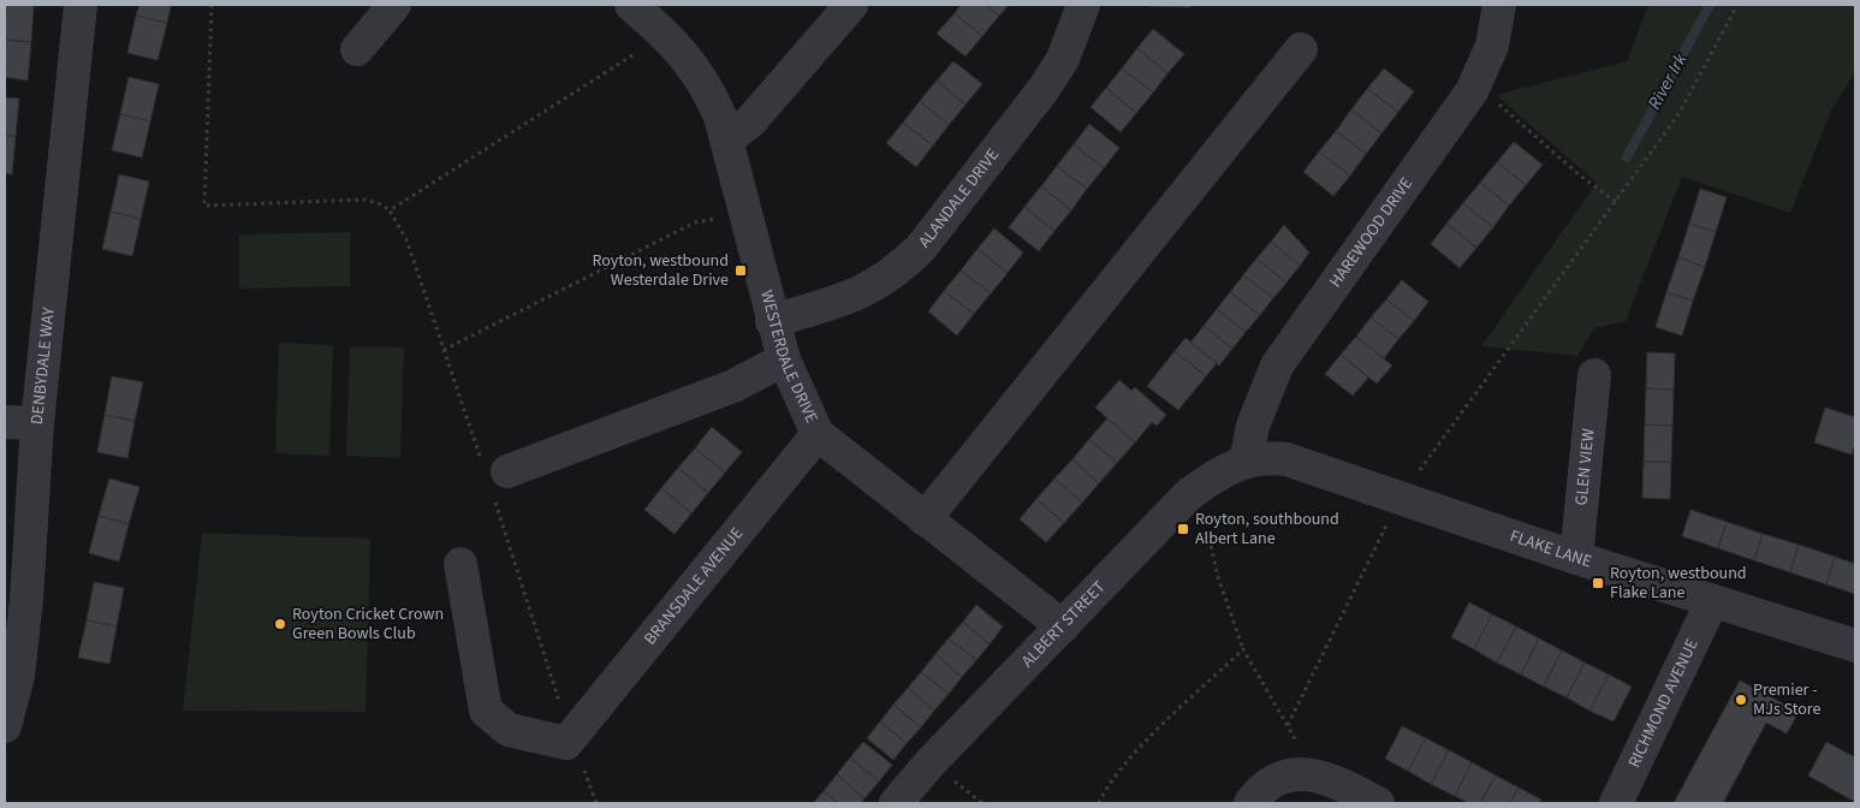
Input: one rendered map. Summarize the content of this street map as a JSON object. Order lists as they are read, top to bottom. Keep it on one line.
{"streets":{"street":["ALANDALE DRIVE","HAREWOOD DRIVE","WESTERDALE DRIVE","DENBYDALE WAY","GLEN VIEW","FLAKE LANE","BRANSDALE AVENUE","ALBERT STREET","RICHMOND AVENUE"]},"crossings":[["ALANDALE DRIVE","WESTERDALE DRIVE"],["HAREWOOD DRIVE","FLAKE LANE"],["HAREWOOD DRIVE","ALBERT STREET"],["WESTERDALE DRIVE","BRANSDALE AVENUE"],["WESTERDALE DRIVE","ALBERT STREET"],["GLEN VIEW","FLAKE LANE"],["FLAKE LANE","ALBERT STREET"],["FLAKE LANE","RICHMOND AVENUE"]],"water":["River Irk"],"places":{"transit":["Royton, westbound Westerdale Drive","Royton, southbound Albert Lane","Royton, westbound Flake Lane"],"other":["Royton Cricket Crown Green Bowls Club","Premier - MJs Store"]}}
